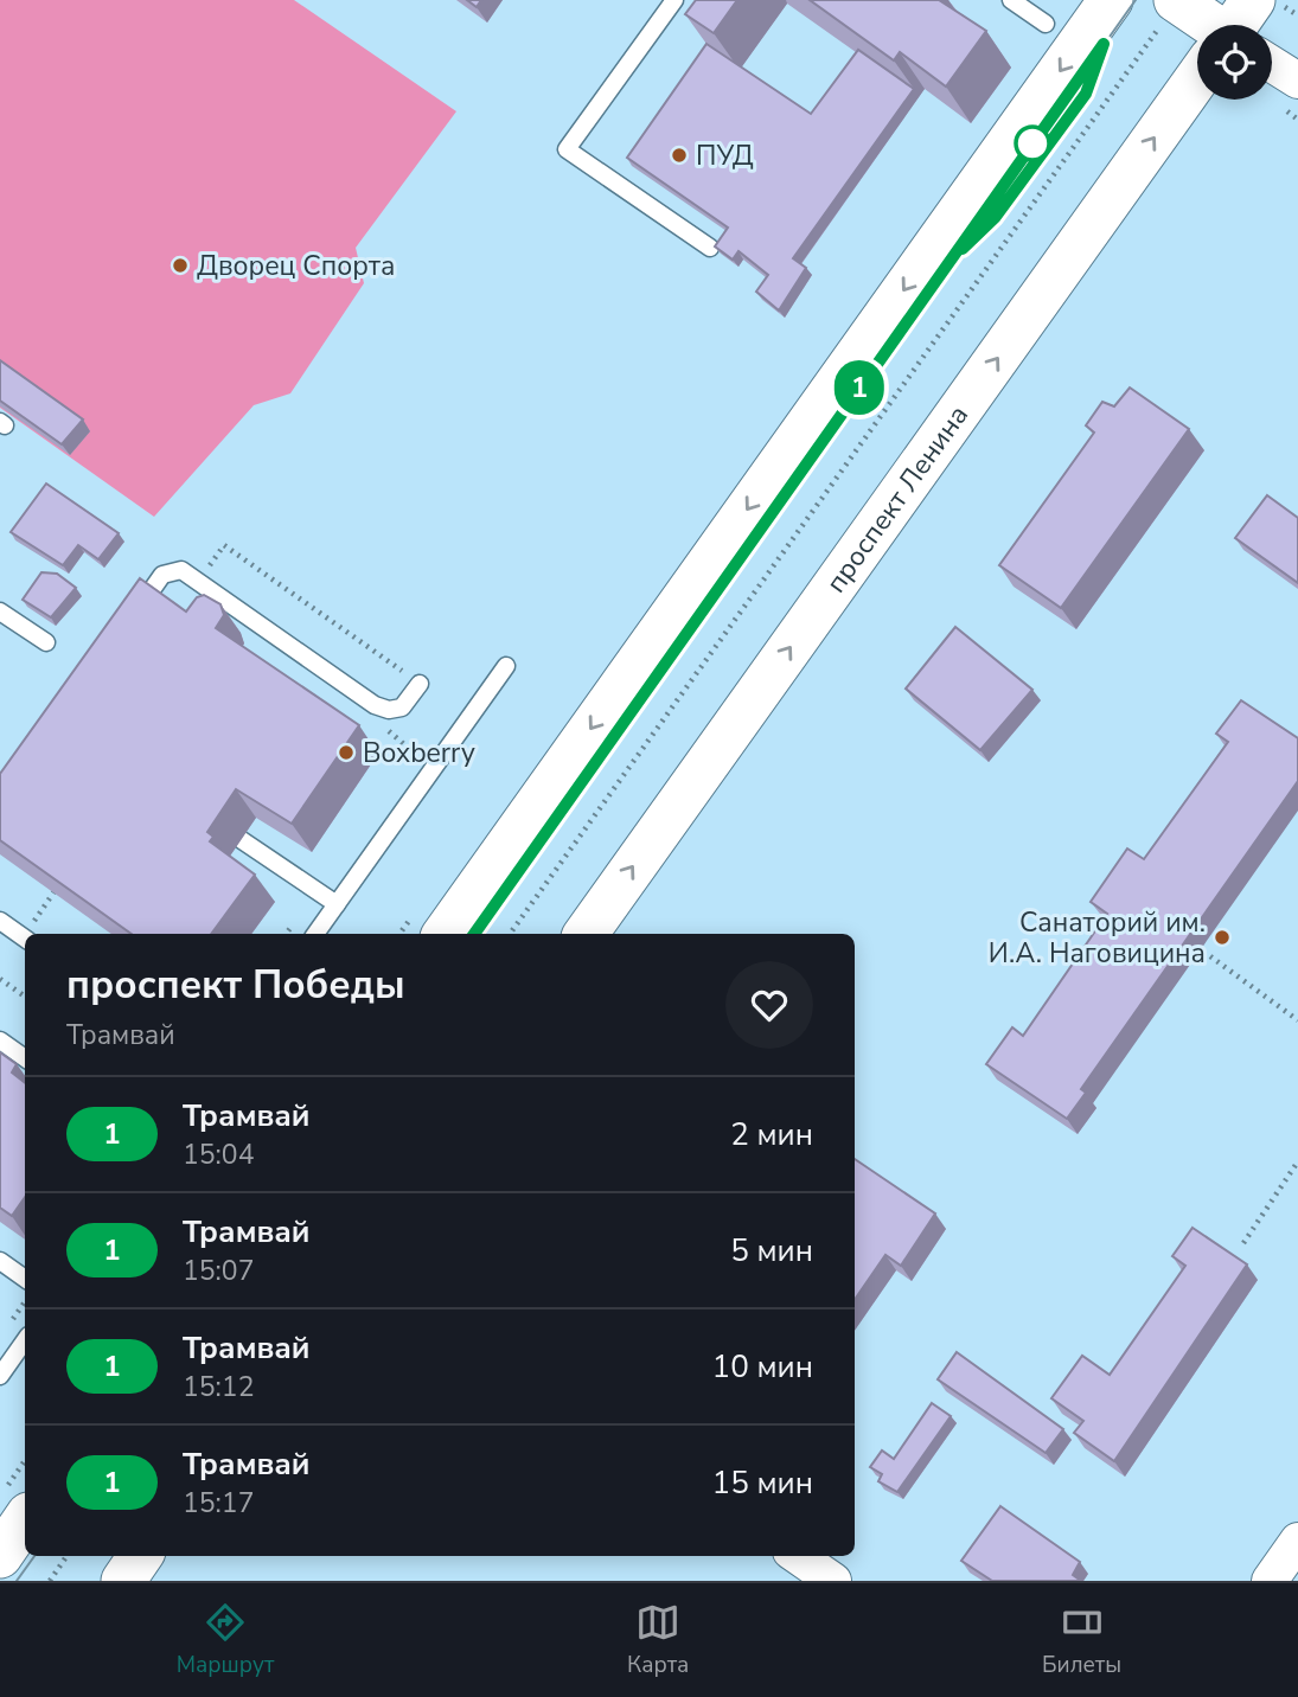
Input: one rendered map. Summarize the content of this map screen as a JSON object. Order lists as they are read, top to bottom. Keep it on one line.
{"streets":{"street":["проспект Ленина"]},"places":["ПУД","Дворец Спорта","Boxberry","Санаторий им. И.А. Наговицина"],"lines":["tram line 1"],"page":{"on_map":"1","heading":["проспект Победы","Трамвай"],"list":[{"mark":"1","name":"Трамвай","note":"15:04","value":"2 мин"},{"mark":"1","name":"Трамвай","note":"15:07","value":"5 мин"},{"mark":"1","name":"Трамвай","note":"15:12","value":"10 мин"},{"mark":"1","name":"Трамвай","note":"15:17","value":"15 мин"}],"tabs":["Маршрут","Карта","Билеты"]}}
